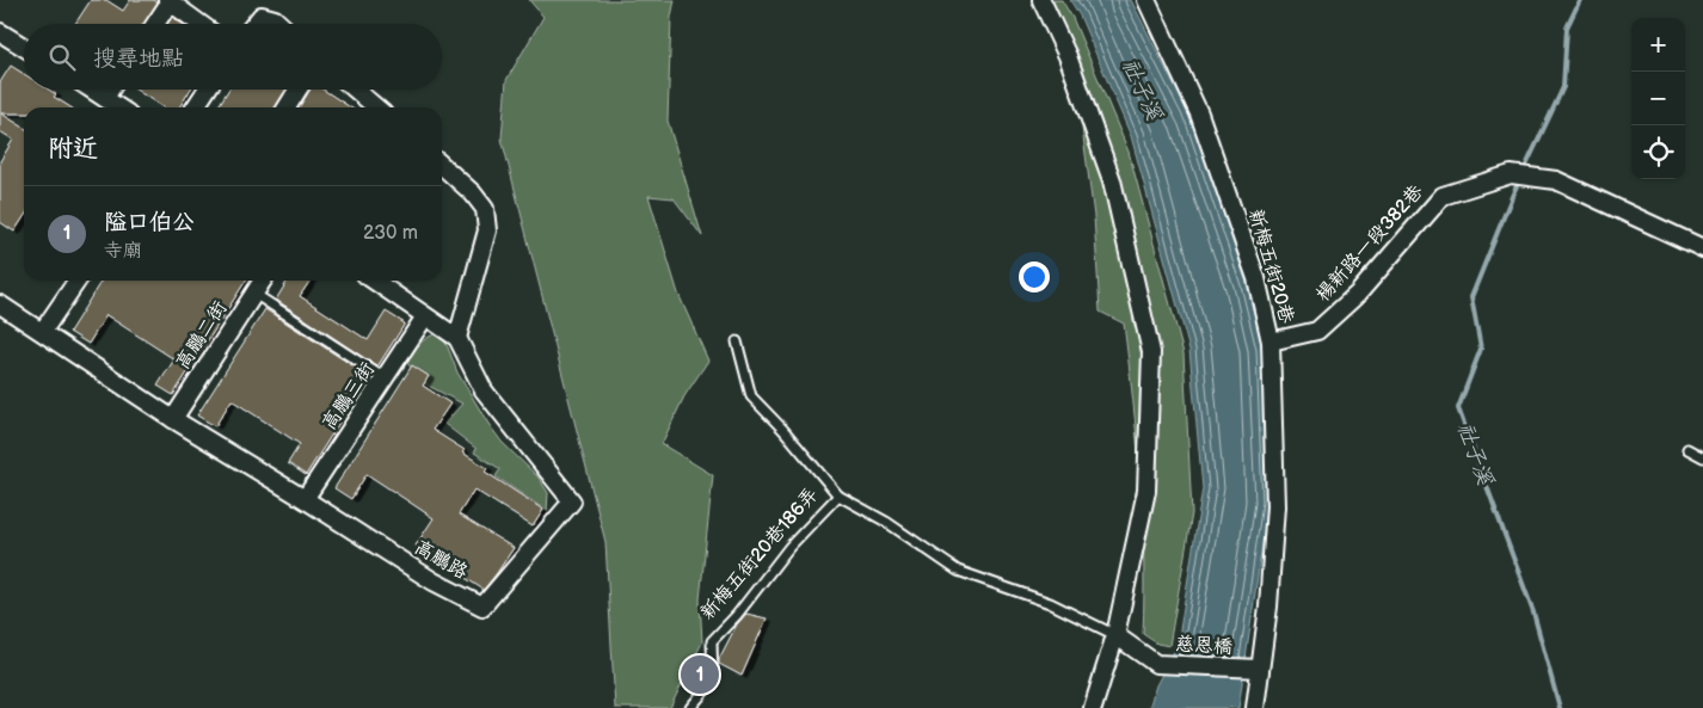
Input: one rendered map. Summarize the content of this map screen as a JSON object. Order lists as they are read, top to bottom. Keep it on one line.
{"streets":{"street":["楊新路一段382巷","新梅五街20巷","高鵬二街","高鵬三街","新梅五街20巷186弄","高鵬路","慈恩橋"]},"crossings":[["楊新路一段382巷","新梅五街20巷"],["新梅五街20巷","慈恩橋"],["高鵬二街","高鵬路"],["高鵬三街","高鵬路"],["新梅五街20巷186弄","慈恩橋"]],"water":["社子溪"],"page":{"map_buttons":["+","−"],"search":"搜尋地點","heading":"附近","list":[{"mark":"1","name":"隘口伯公","note":"寺廟","value":"230 m"}],"pins":"1"}}
